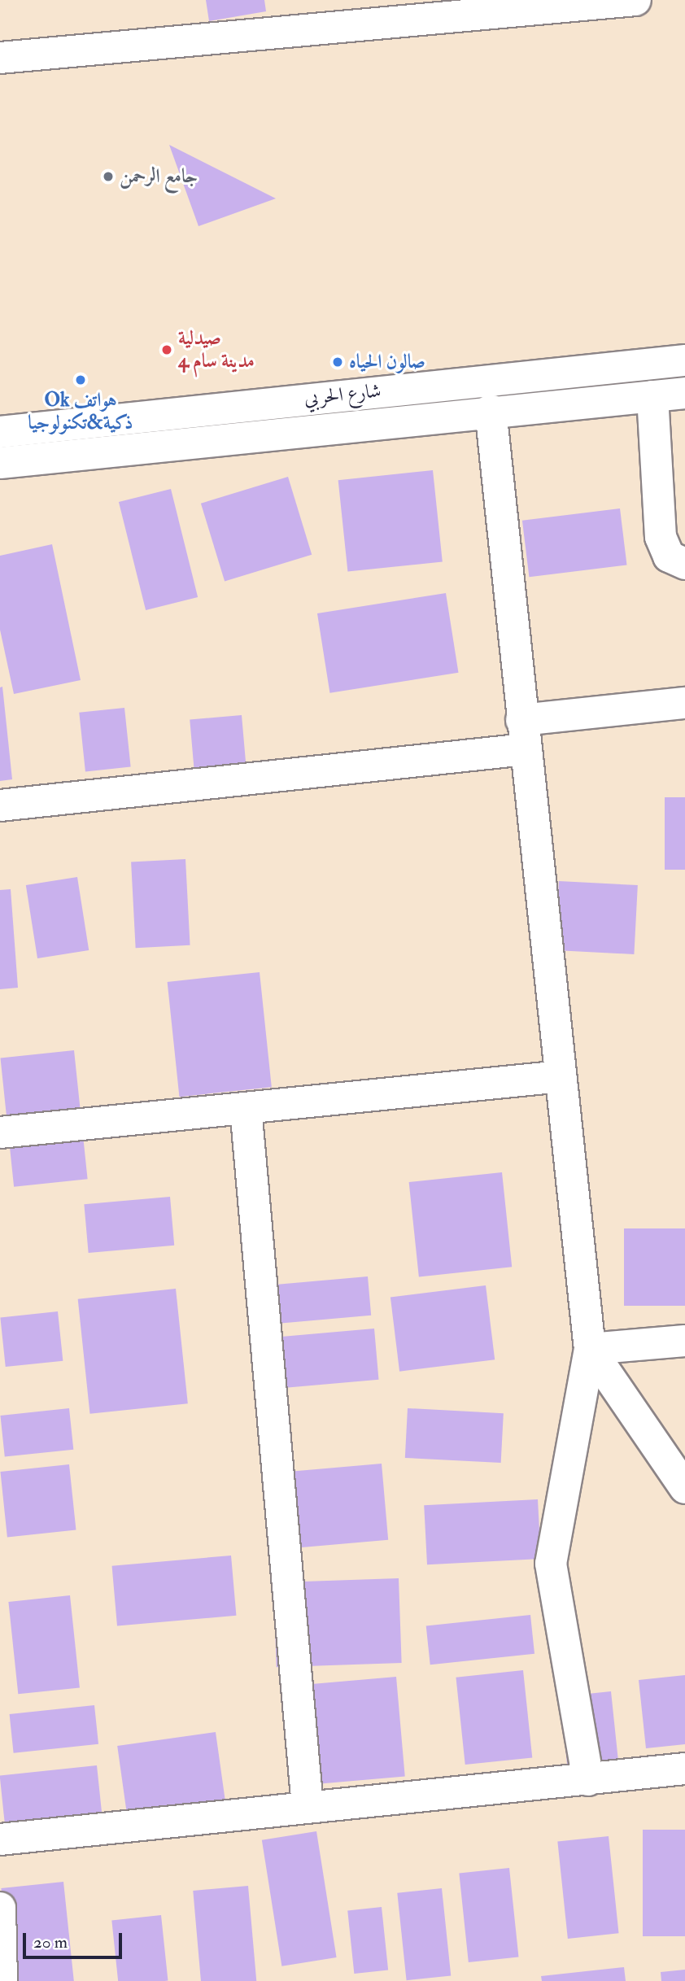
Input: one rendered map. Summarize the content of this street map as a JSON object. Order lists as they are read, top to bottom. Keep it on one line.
{"streets":{"street":["شارع الحربي"]},"places":["جامع الرحمن","صيدلية مدينة سام 4","صالون الحياه","Ok هواتف ذكية&تكنولوجيا"],"scale_bar":"20 m"}
